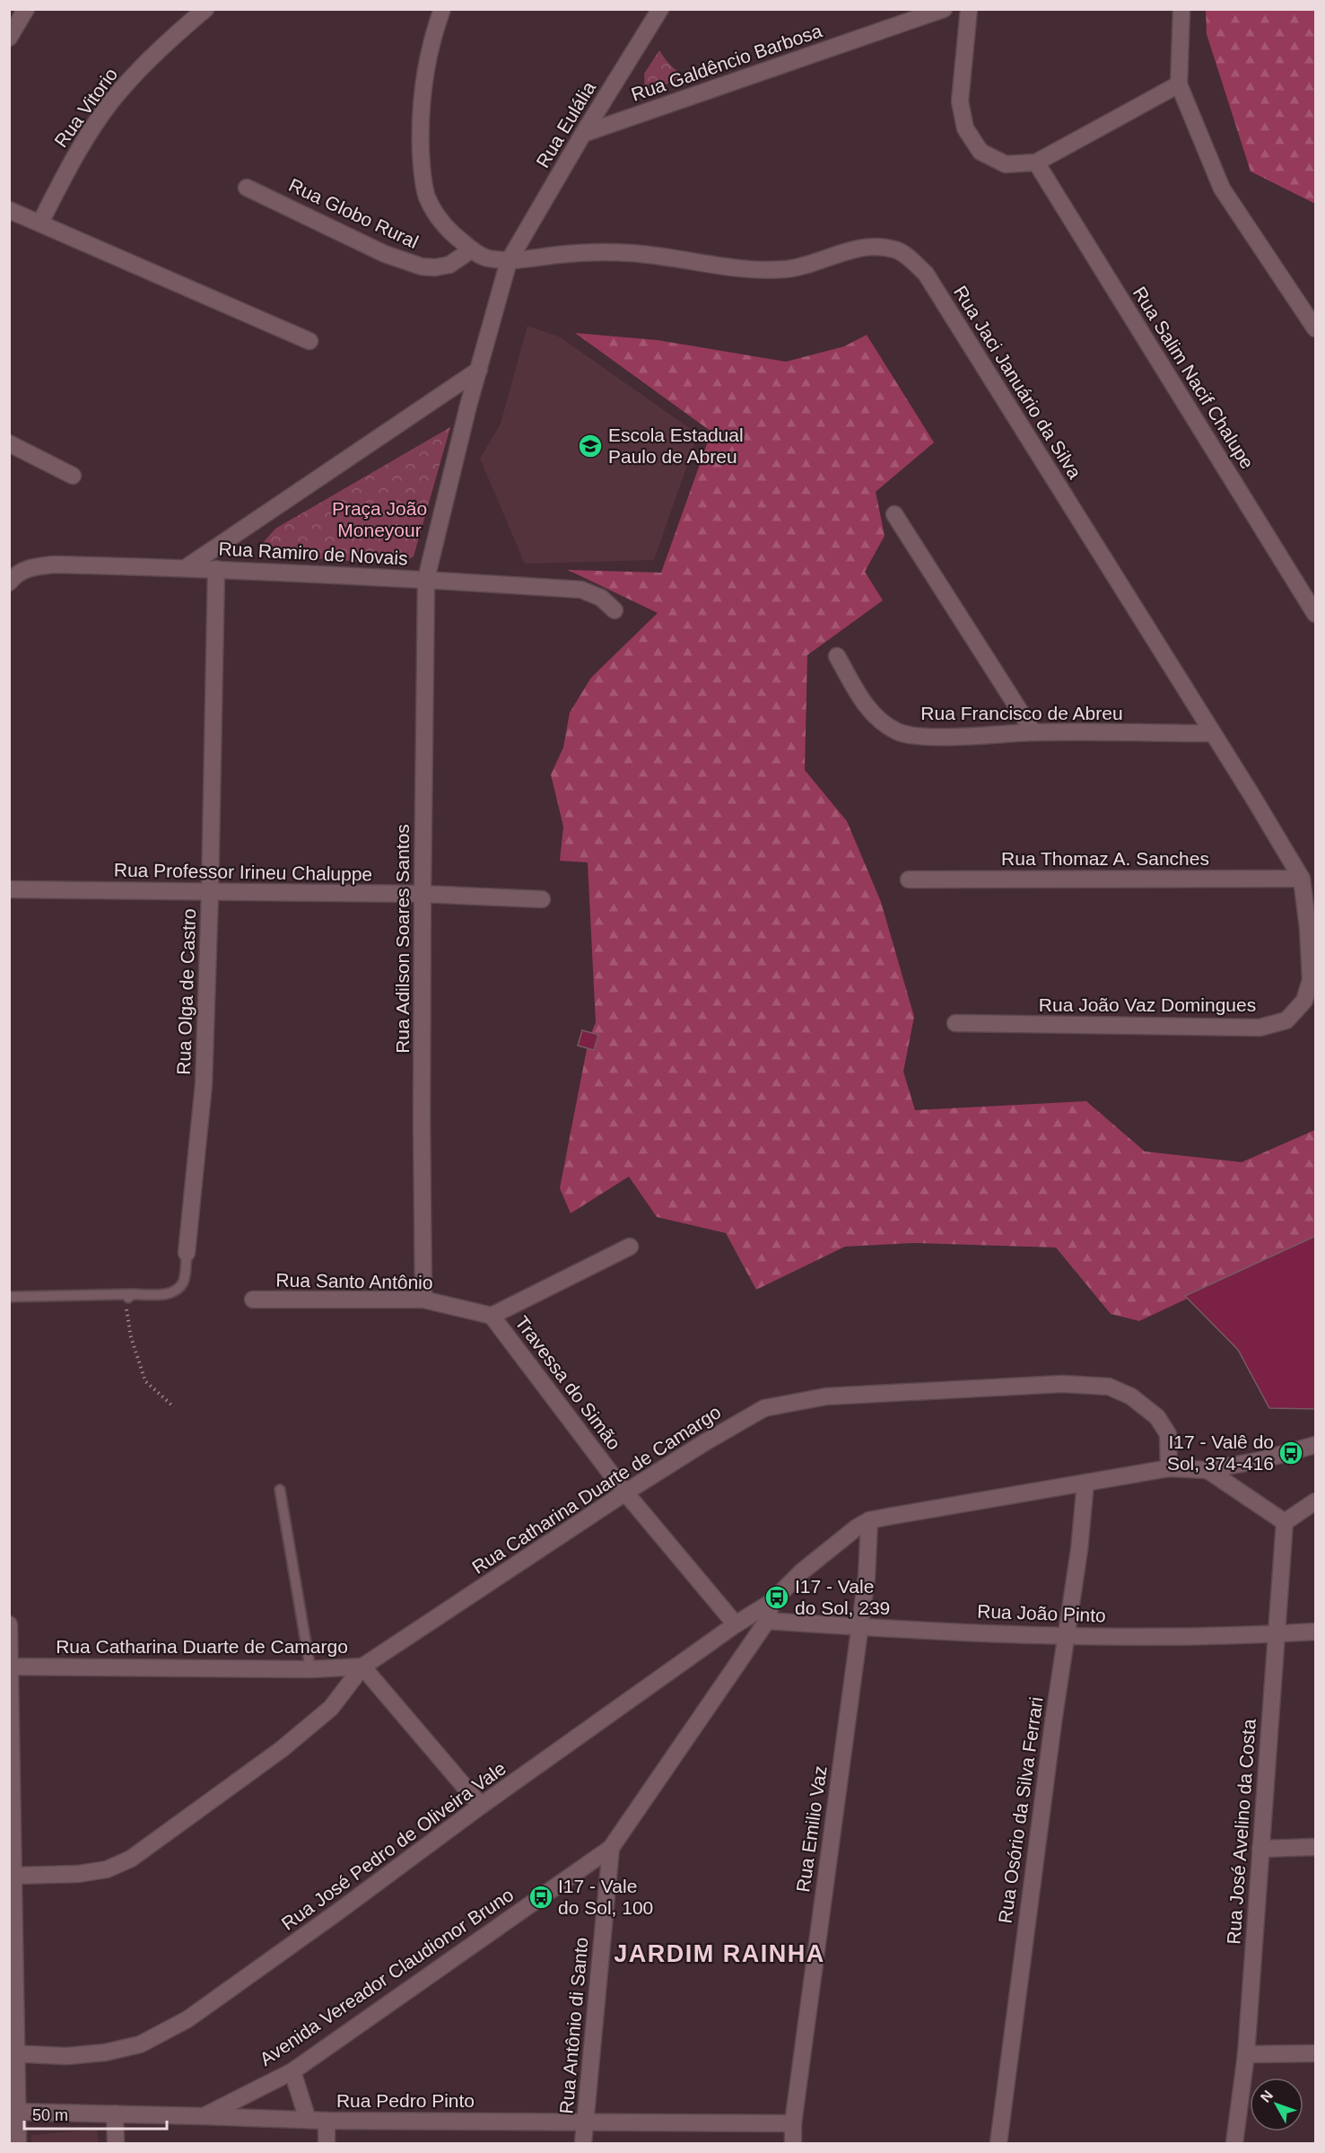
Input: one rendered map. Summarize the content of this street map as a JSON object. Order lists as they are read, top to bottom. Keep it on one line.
{"streets":{"street":["Rua Galdêncio Barbosa","Rua Vitorio","Rua Eulália","Rua Globo Rural","Rua Salim Nacif Chalupe","Rua Jaci Januário da Silva","Rua Ramiro de Novais","Rua Francisco de Abreu","Rua Thomaz A. Sanches","Rua Professor Irineu Chaluppe","Rua Adilson Soares Santos","Rua Olga de Castro","Rua João Vaz Domingues","Rua Santo Antônio","Travessa do Simão","Rua Catharina Duarte de Camargo","Rua João Pinto","Rua Osório da Silva Ferrari","Rua Emilio Vaz","Rua José Avelino da Costa","Rua José Pedro de Oliveira Vale","Avenida Vereador Claudionor Bruno","Rua Antônio di Santo","Rua Pedro Pinto"]},"crossings":[["Rua Galdêncio Barbosa","Rua Eulália"],["Rua Eulália","Rua Jaci Januário da Silva"],["Rua Eulália","Rua Adilson Soares Santos"],["Rua Globo Rural","Rua Jaci Januário da Silva"],["Rua Jaci Januário da Silva","Rua Francisco de Abreu"],["Rua Jaci Januário da Silva","Rua Thomaz A. Sanches"],["Rua Jaci Januário da Silva","Rua João Vaz Domingues"],["Rua Ramiro de Novais","Rua Adilson Soares Santos"],["Rua Ramiro de Novais","Rua Olga de Castro"],["Rua Thomaz A. Sanches","Rua João Vaz Domingues"],["Rua Professor Irineu Chaluppe","Rua Adilson Soares Santos"],["Rua Professor Irineu Chaluppe","Rua Olga de Castro"],["Rua Adilson Soares Santos","Rua Santo Antônio"],["Rua Santo Antônio","Travessa do Simão"],["Travessa do Simão","Rua Catharina Duarte de Camargo"],["Travessa do Simão","Rua José Pedro de Oliveira Vale"],["Rua João Pinto","Rua Osório da Silva Ferrari"],["Rua João Pinto","Rua Emilio Vaz"],["Rua João Pinto","Rua José Avelino da Costa"],["Rua João Pinto","Avenida Vereador Claudionor Bruno"],["Rua Emilio Vaz","Rua Pedro Pinto"],["Rua José Pedro de Oliveira Vale","Avenida Vereador Claudionor Bruno"],["Avenida Vereador Claudionor Bruno","Rua Antônio di Santo"],["Avenida Vereador Claudionor Bruno","Rua Pedro Pinto"],["Rua Antônio di Santo","Rua Pedro Pinto"]],"districts":["JARDIM RAINHA"],"parks":["Praça João Moneyour"],"places":{"school or university":["Escola Estadual Paulo de Abreu"],"bus stop":["I17 - Valê do Sol, 374-416","I17 - Vale do Sol, 239","I17 - Vale do Sol, 100"]},"scale_bar":"50 m","north":"top left"}
